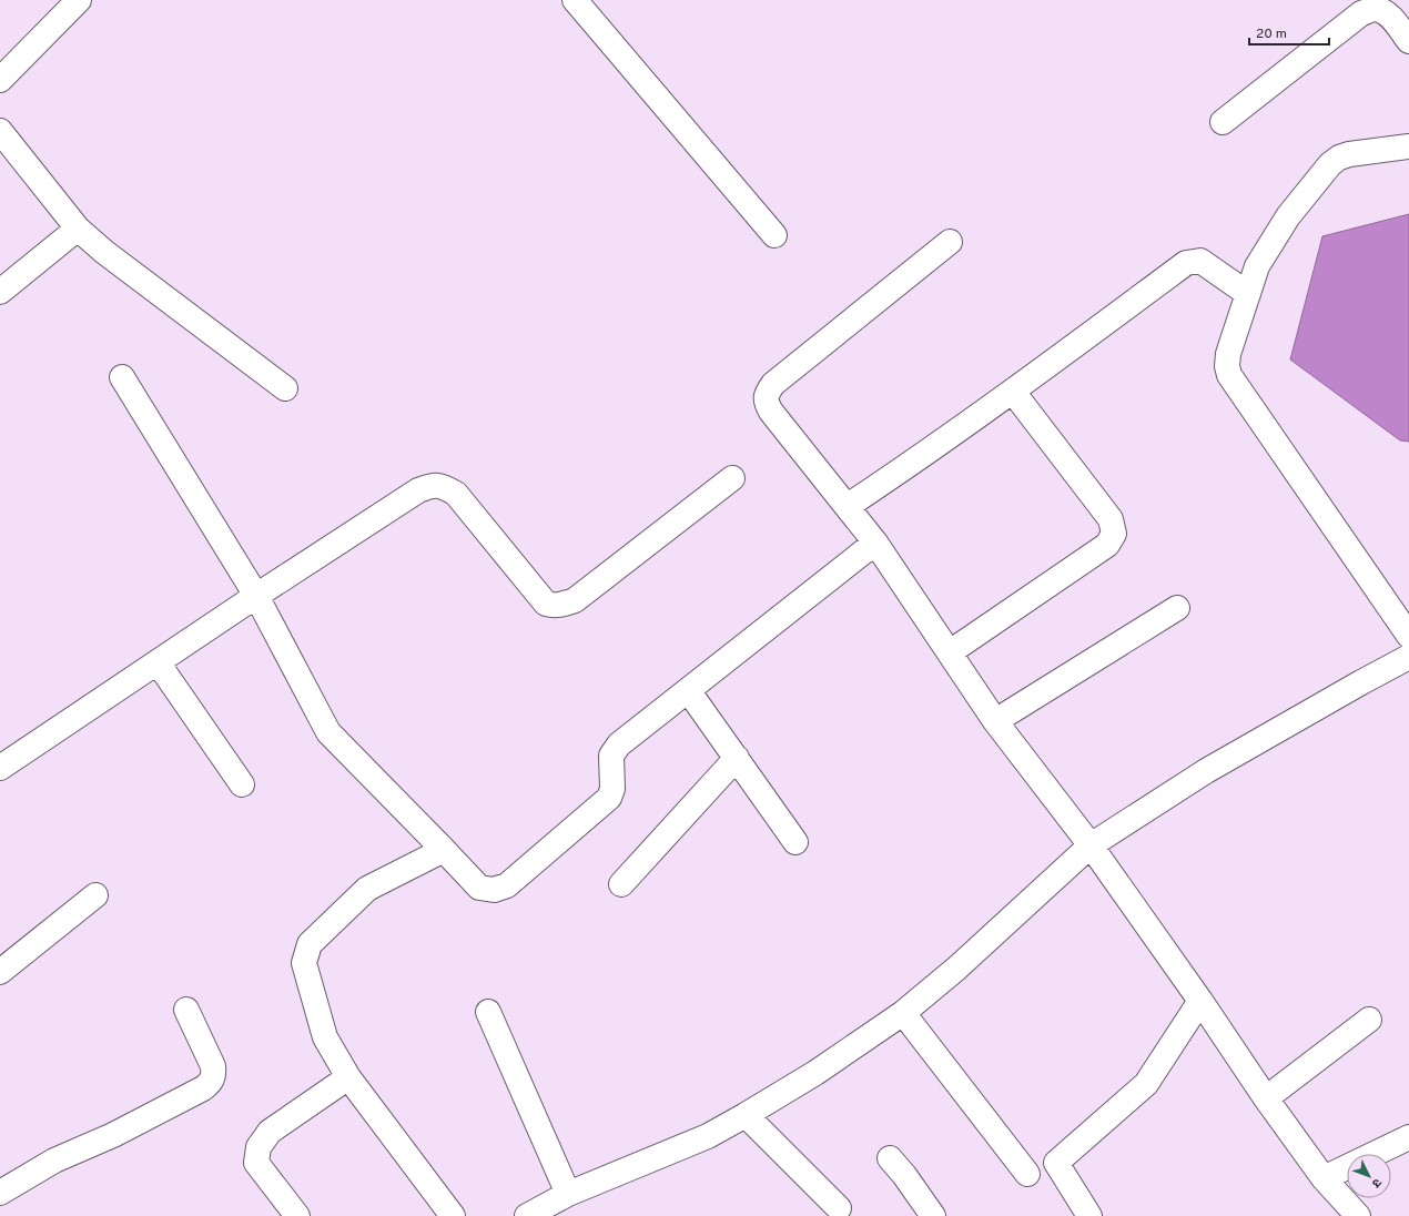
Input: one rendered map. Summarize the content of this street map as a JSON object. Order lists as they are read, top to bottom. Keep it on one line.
{"scale_bar":"20 m","north":"bottom right"}
